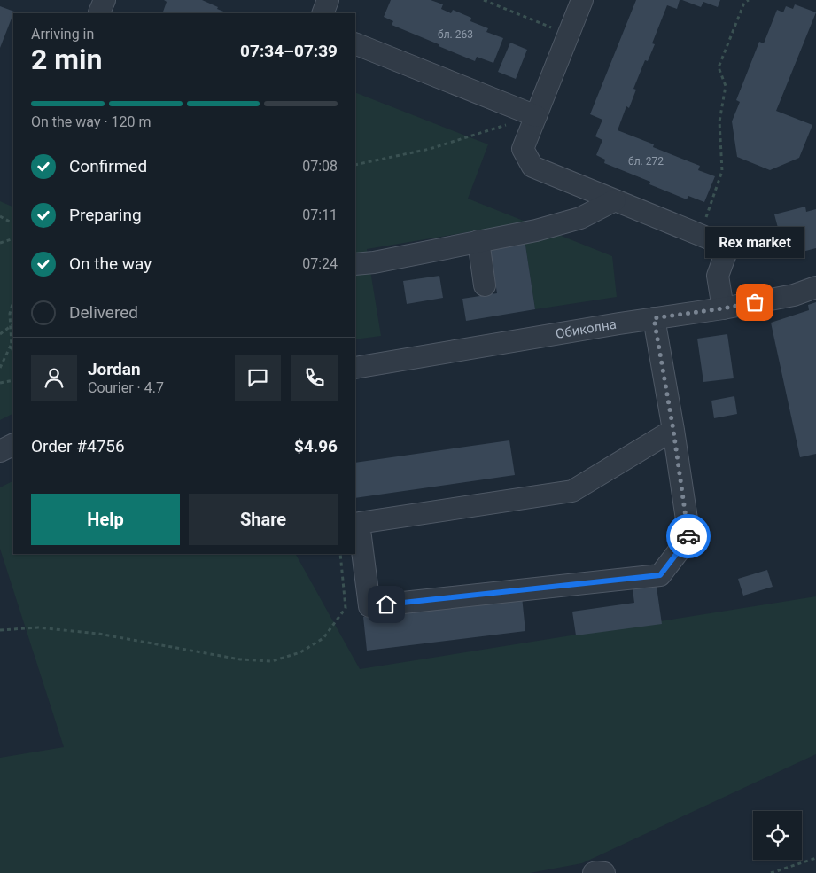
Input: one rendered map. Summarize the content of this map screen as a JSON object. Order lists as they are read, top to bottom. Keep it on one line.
{"streets":{"street":["Обиколна"]},"places":["Rex market"],"house_numbers":["бл. 263","бл. 272"],"page":{"heading":["2 min","Arriving in","07:34–07:39"],"panel":["Jordan","Courier · 4.7","Order #4756","$4.96"],"bar":"On the way · 120 m","list":[["Confirmed","07:08"],["Preparing","07:11"],["On the way","07:24"],"Delivered"],"bubble":"Rex market","buttons":["Help","Share"]}}
